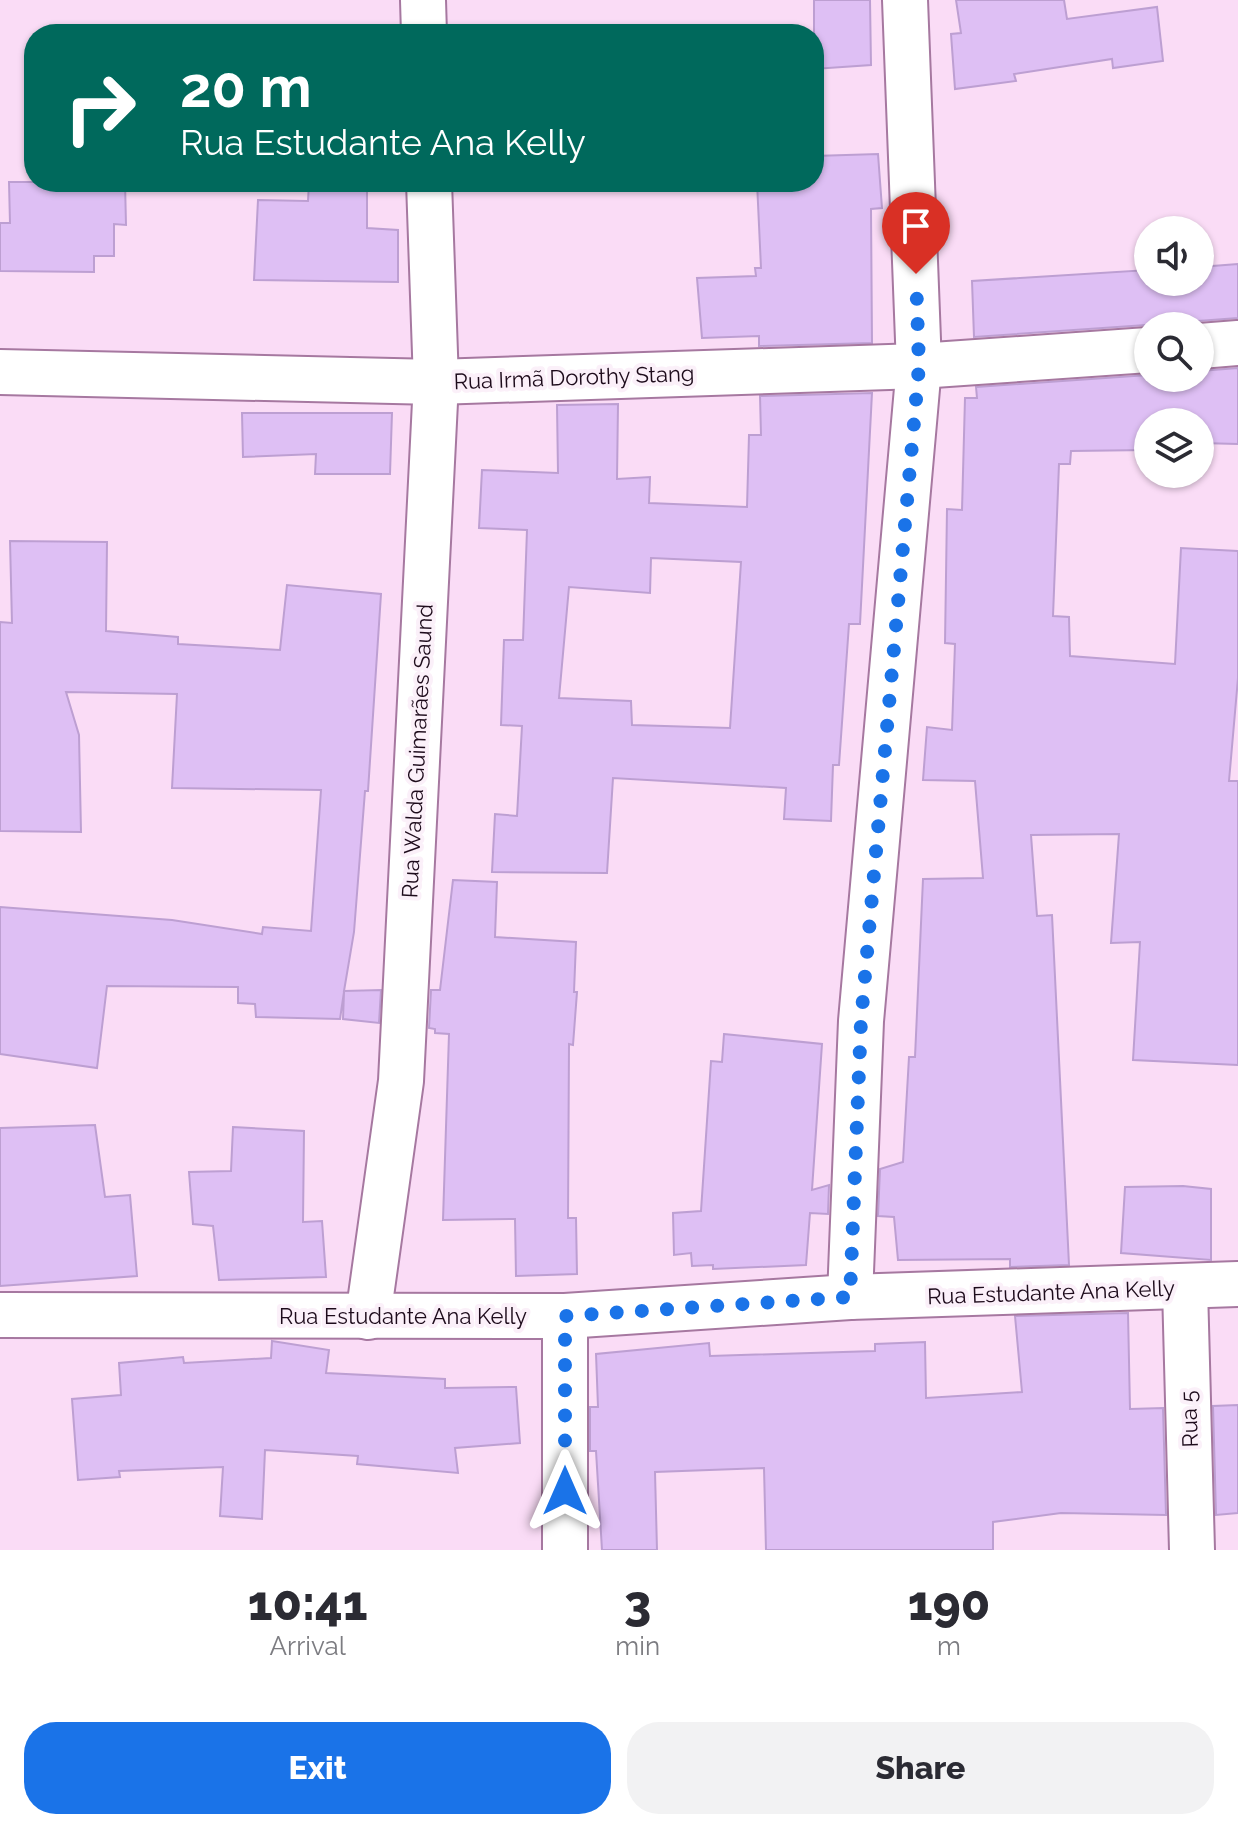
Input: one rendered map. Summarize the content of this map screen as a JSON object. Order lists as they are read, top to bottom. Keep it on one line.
{"streets":{"street":["Rua Irmã Dorothy Stang","Rua Walda Guimarães Saund","Rua Estudante Ana Kelly","Rua 5"]},"crossings":[["Rua Irmã Dorothy Stang","Rua Walda Guimarães Saund"],["Rua Walda Guimarães Saund","Rua Estudante Ana Kelly"],["Rua Estudante Ana Kelly","Rua 5"]],"page":{"turn":["20 m","Rua Estudante Ana Kelly"],"eta":["10:41","Arrival","3","min","190","m"],"buttons":["Exit","Share"]}}
